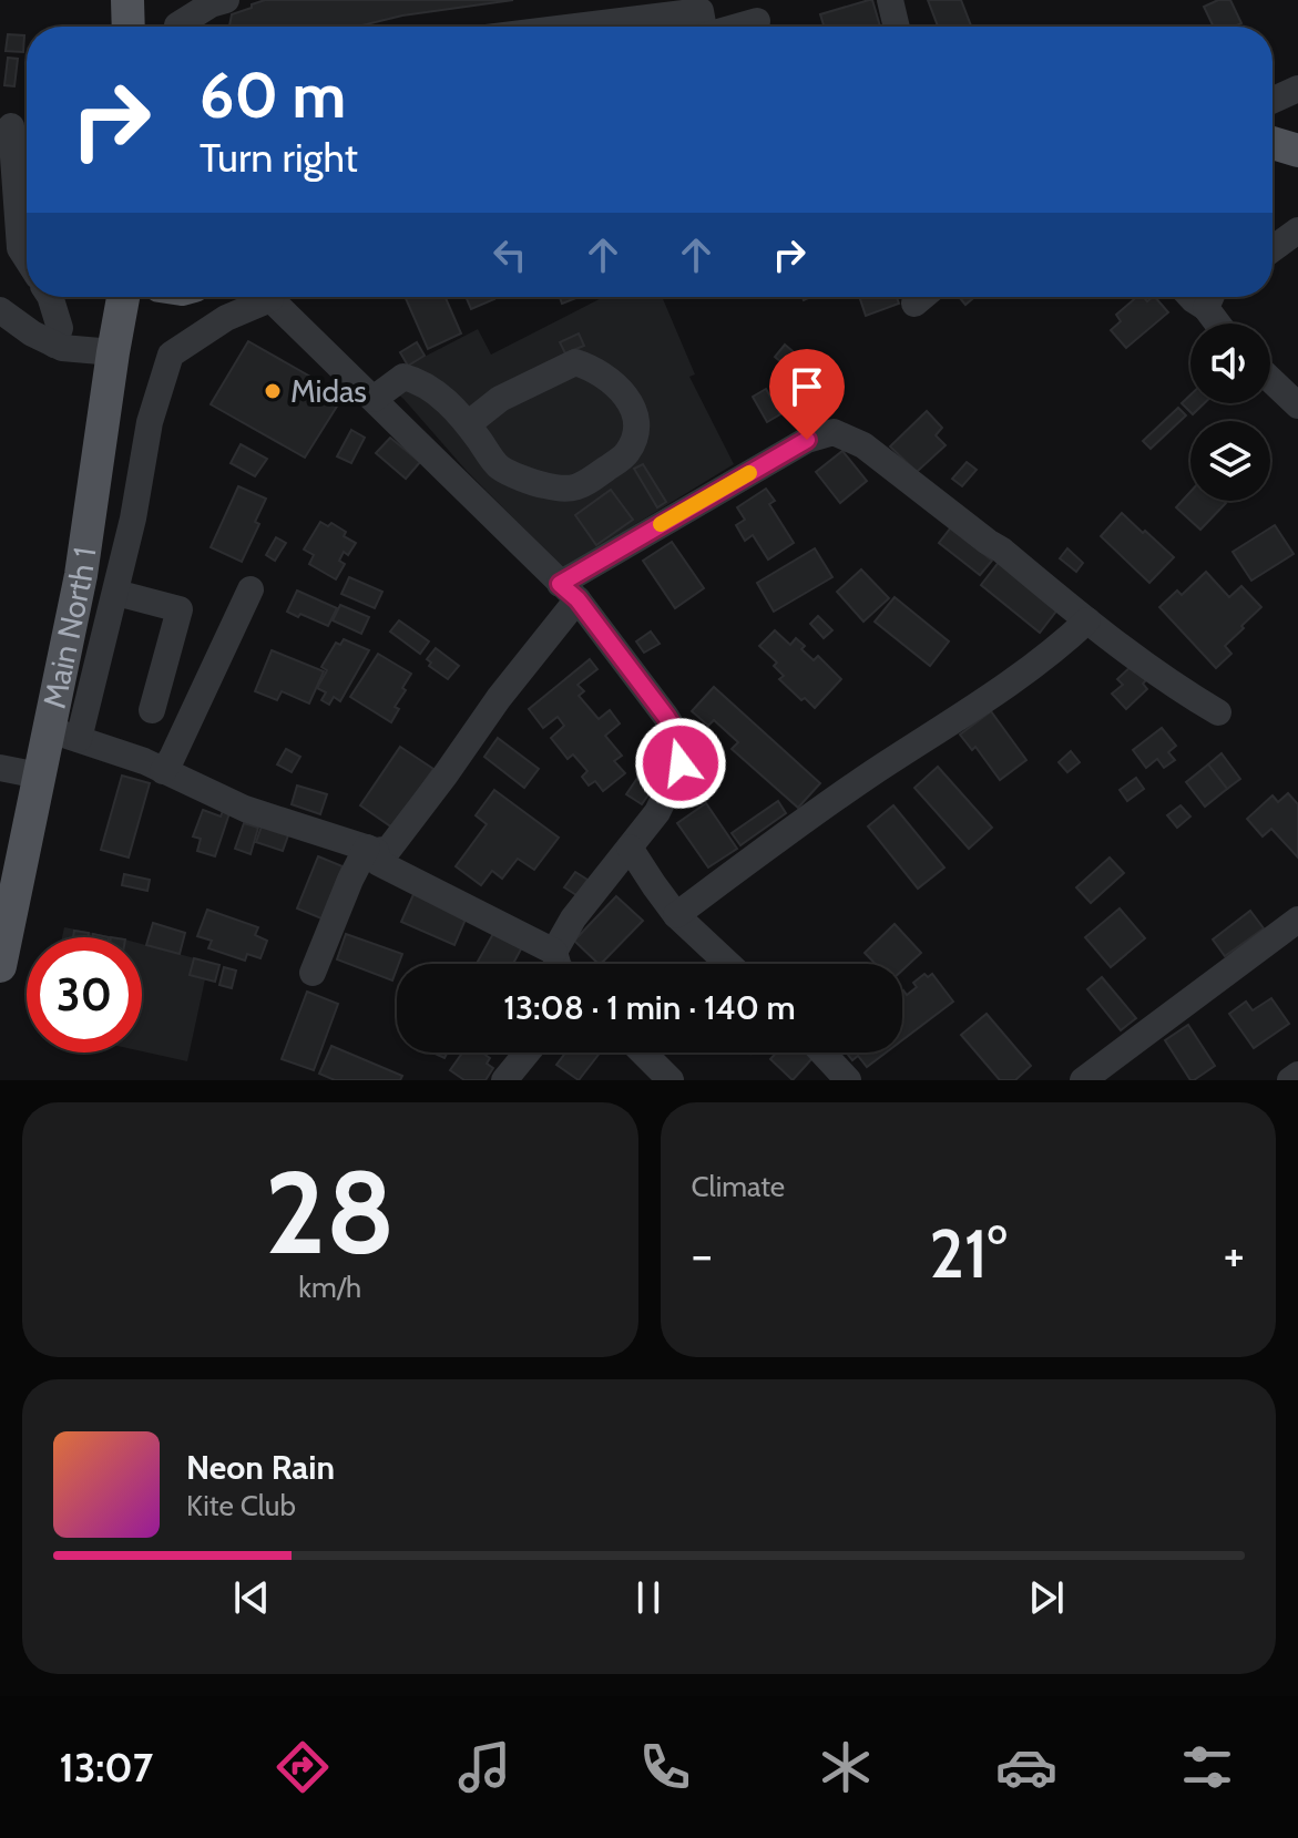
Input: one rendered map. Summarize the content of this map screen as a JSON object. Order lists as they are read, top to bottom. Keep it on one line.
{"streets":{"main road":["Main North 1"]},"places":["Midas"],"page":{"turn":["60 m","Turn right"],"limit":"30","trip":"13:08 · 1 min · 140 m","tile":[["28","km/h"],"Climate"],"heat":["−","21°","+"],"song":["Neon Rain","Kite Club"],"tabs":"13:07"}}
